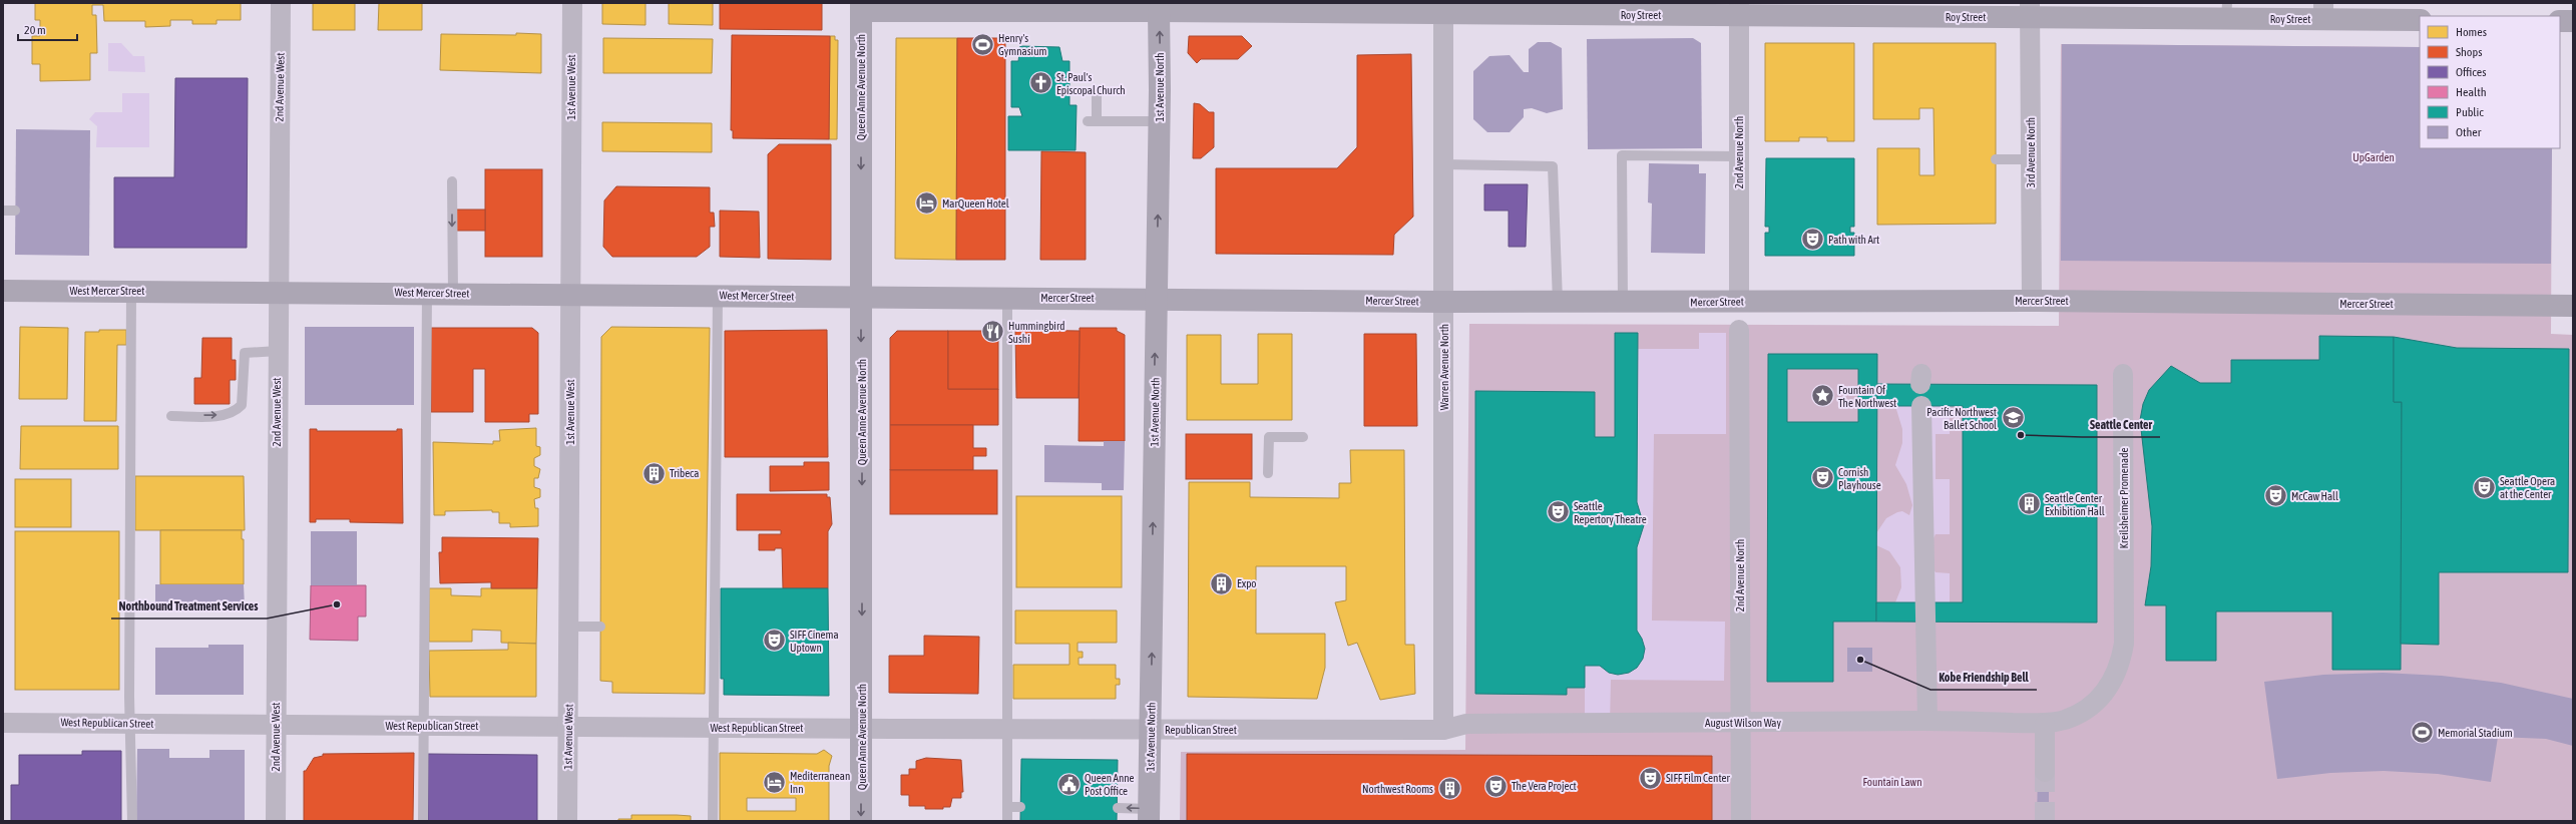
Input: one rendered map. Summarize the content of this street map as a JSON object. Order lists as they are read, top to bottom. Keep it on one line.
{"streets":{"main road":["Roy Street","Queen Anne Avenue North","1st Avenue North","West Mercer Street","Mercer Street"],"street":["2nd Avenue West","1st Avenue West","2nd Avenue North","3rd Avenue North","Warren Avenue North","Kreilsheimer Promenade","West Republican Street","August Wilson Way","Republican Street"]},"crossings":[["Roy Street","Queen Anne Avenue North"],["Roy Street","1st Avenue North"],["Roy Street","2nd Avenue North"],["Roy Street","3rd Avenue North"],["Roy Street","Warren Avenue North"],["2nd Avenue West","West Mercer Street"],["2nd Avenue West","West Republican Street"],["1st Avenue West","West Mercer Street"],["1st Avenue West","West Republican Street"],["Queen Anne Avenue North","West Mercer Street"],["Queen Anne Avenue North","Mercer Street"],["Queen Anne Avenue North","West Republican Street"],["Queen Anne Avenue North","Republican Street"],["1st Avenue North","Mercer Street"],["1st Avenue North","Republican Street"],["2nd Avenue North","Mercer Street"],["2nd Avenue North","August Wilson Way"],["3rd Avenue North","Mercer Street"],["West Mercer Street","Mercer Street"],["Mercer Street","Warren Avenue North"],["Warren Avenue North","August Wilson Way"],["Warren Avenue North","Republican Street"],["Kreilsheimer Promenade","August Wilson Way"],["West Republican Street","Republican Street"],["August Wilson Way","Republican Street"]],"one_way":["Queen Anne Avenue North","1st Avenue North"],"parks":["UpGarden","Fountain Lawn"],"places":{"sports":["Henry's Gymnasium","Memorial Stadium"],"church":["St. Paul's Episcopal Church"],"hotel":["MarQueen Hotel","Mediterranean Inn"],"theatre":["Path with Art","Cornish Playhouse","Seattle Opera at the Center","McCaw Hall","Seattle Repertory Theatre","SIFF Cinema Uptown","SIFF Film Center","The Vera Project"],"restaurant":["Hummingbird Sushi"],"place":["Fountain Of The Northwest"],"school or university":["Pacific Northwest Ballet School"],"other":["Seattle Center","Northbound Treatment Services","Kobe Friendship Bell"],"building":["Tribeca","Seattle Center Exhibition Hall","Expo","Northwest Rooms"],"public building":["Queen Anne Post Office"]},"legend":["Homes","Shops","Offices","Health","Public","Other"],"scale_bar":"20 m"}
